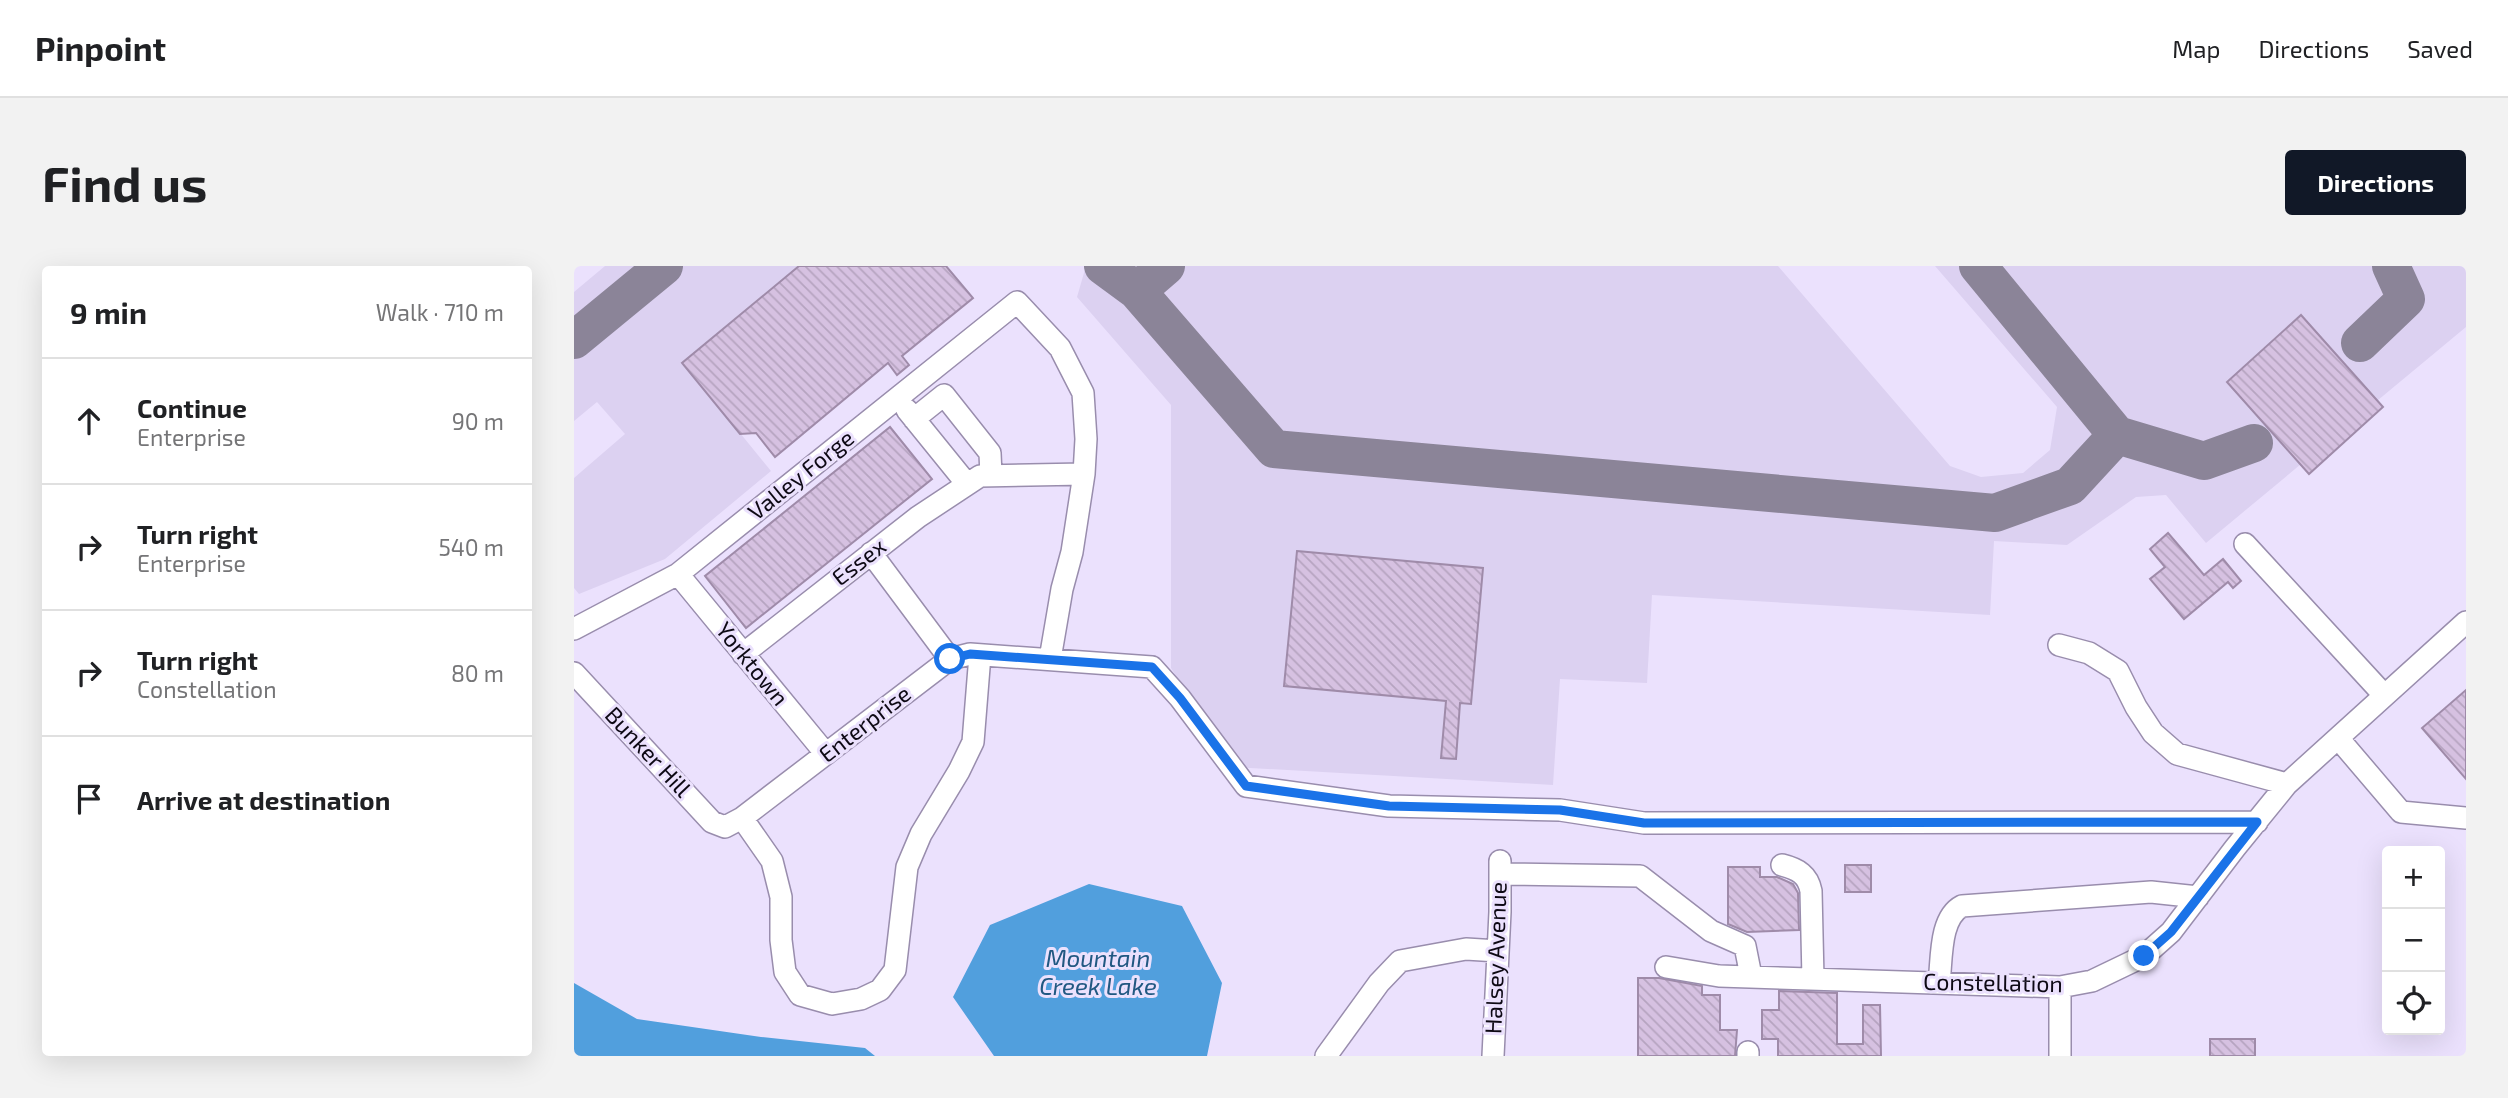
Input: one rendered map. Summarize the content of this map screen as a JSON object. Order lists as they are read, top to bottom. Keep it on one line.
{"streets":{"lane":["Valley Forge","Essex","Yorktown","Enterprise","Bunker Hill","Halsey Avenue","Constellation"]},"crossings":[["Valley Forge","Yorktown"],["Essex","Yorktown"],["Yorktown","Enterprise"],["Enterprise","Bunker Hill"],["Enterprise","Constellation"],["Halsey Avenue","Constellation"]],"water":["Mountain Creek Lake"],"page":{"header":"Pinpoint","nav":["Map","Directions","Saved"],"buttons":"Directions","title":"Find us","heading":["9 min","Walk · 710 m"],"list":[["Continue","Enterprise","90 m"],["Turn right","Enterprise","540 m"],["Turn right","Constellation","80 m"],"Arrive at destination"],"map_buttons":["+","−"]}}
